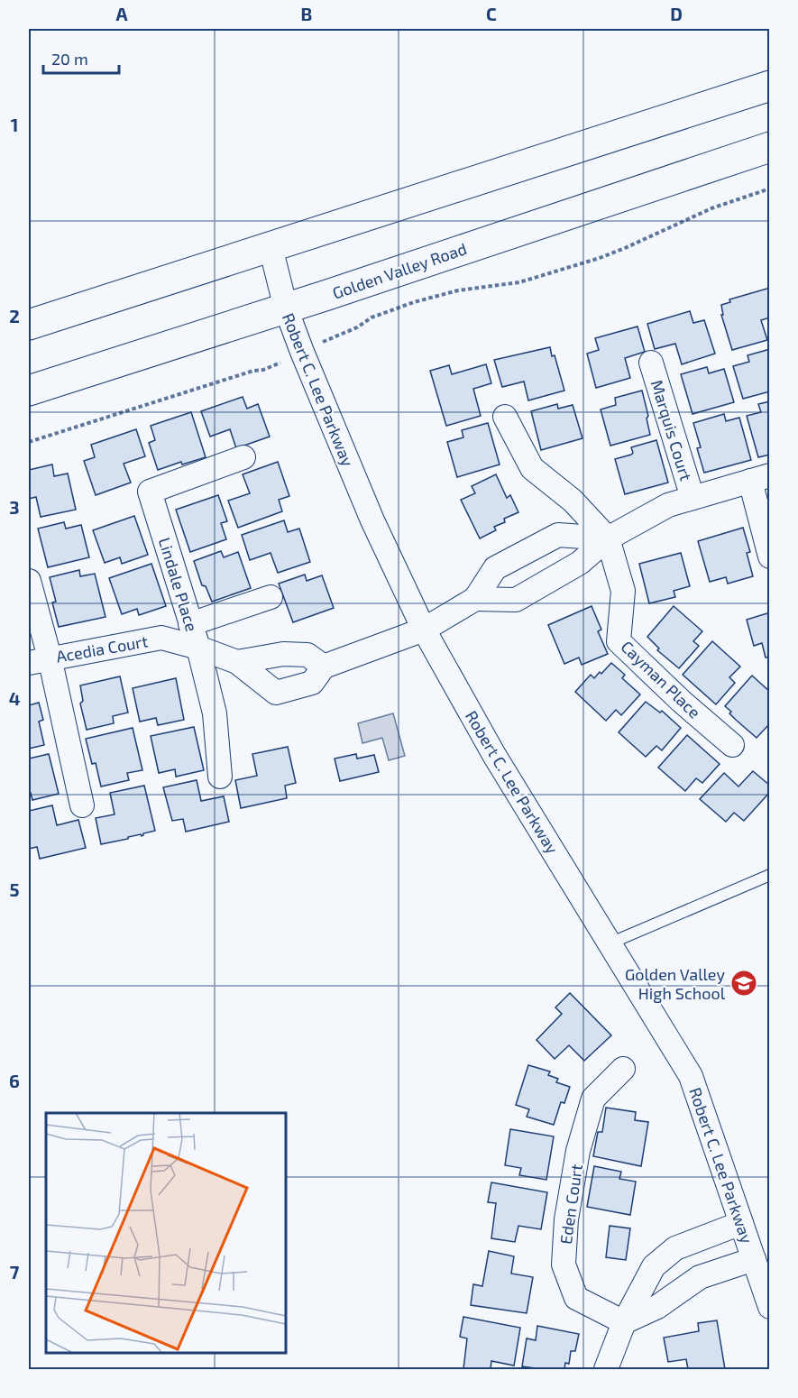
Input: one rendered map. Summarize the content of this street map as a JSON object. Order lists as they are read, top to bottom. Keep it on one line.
{"streets":{"main road":["Golden Valley Road"],"street":["Robert C. Lee Parkway","Marquis Court","Lindale Place","Acedia Court","Cayman Place","Eden Court"]},"crossings":[["Golden Valley Road","Robert C. Lee Parkway"],["Robert C. Lee Parkway","Acedia Court"],["Lindale Place","Acedia Court"]],"places":{"school or university":["Golden Valley High School"]},"scale_bar":"20 m","grid":{"columns":["A","B","C","D"],"rows":["1","2","3","4","5","6","7"]}}
